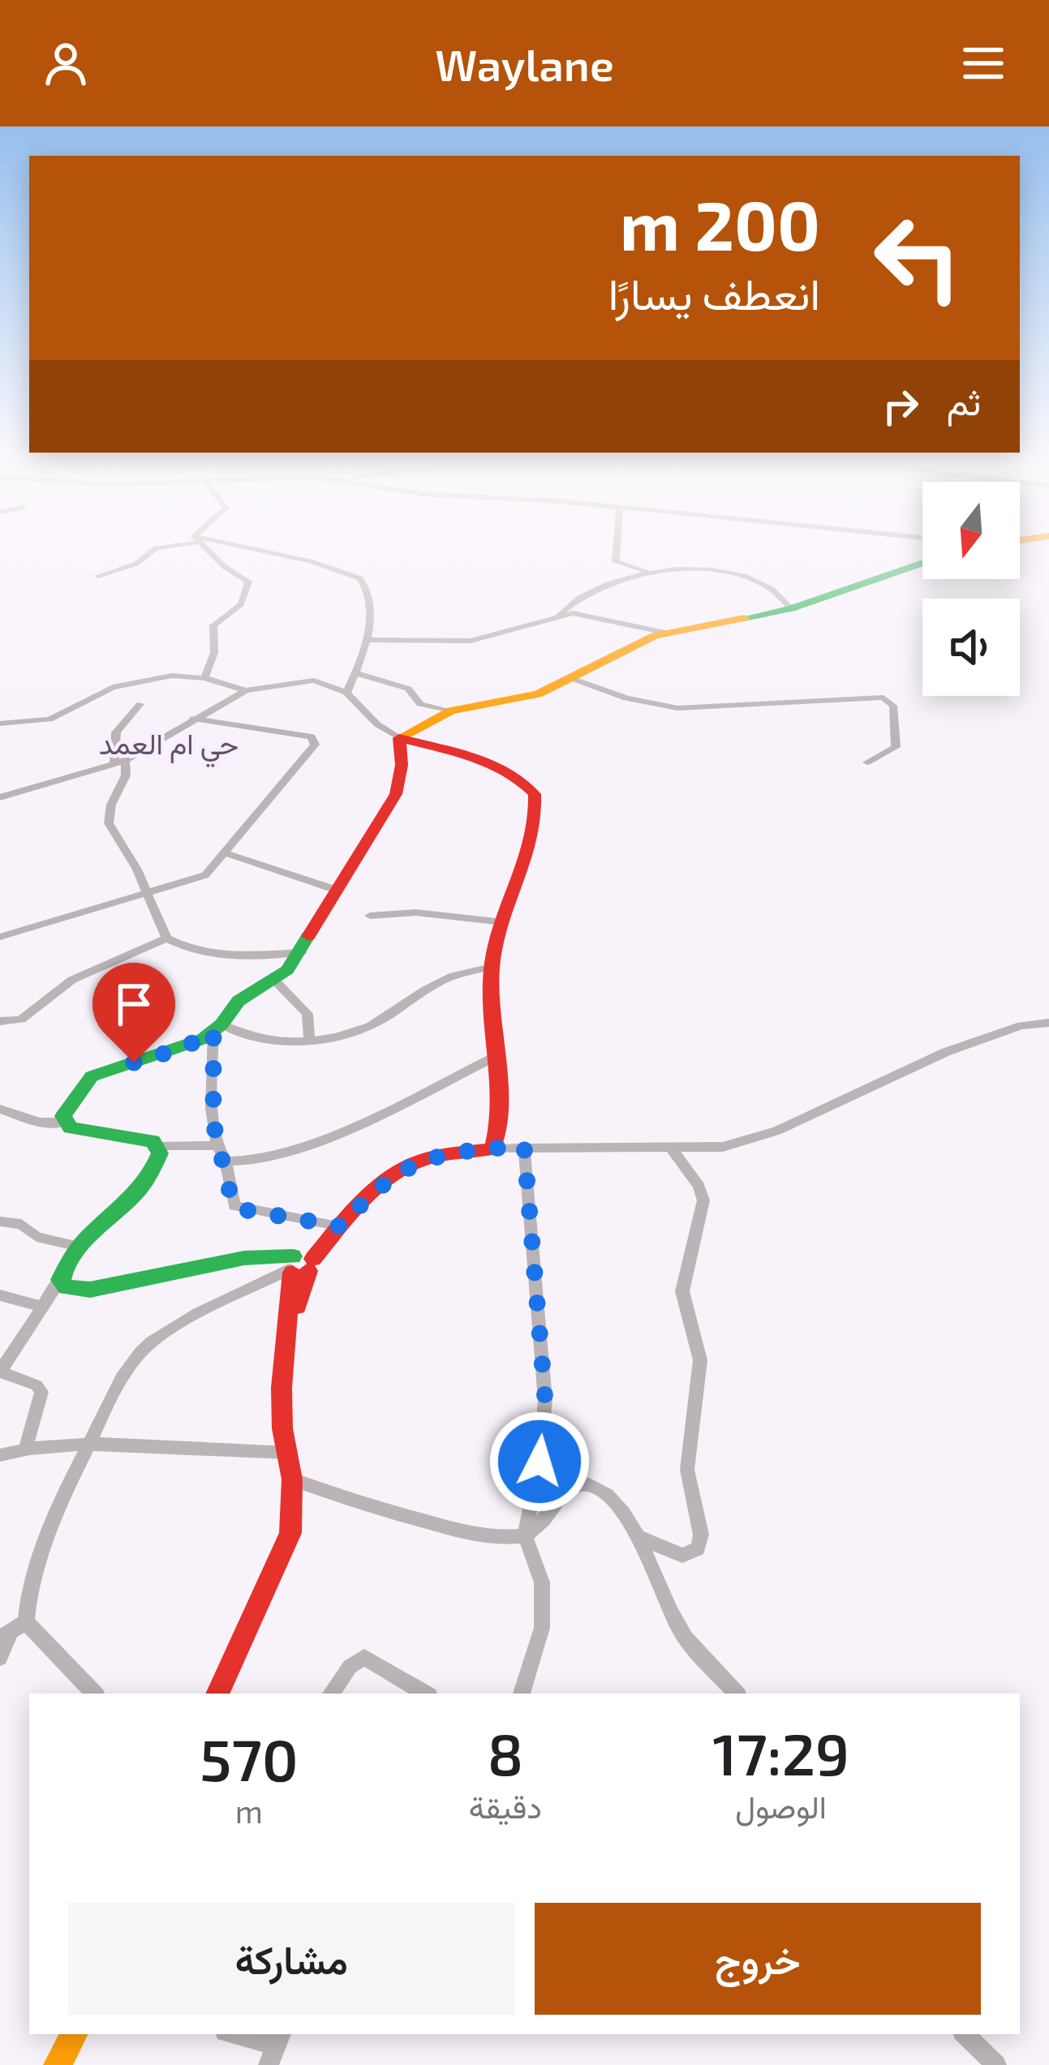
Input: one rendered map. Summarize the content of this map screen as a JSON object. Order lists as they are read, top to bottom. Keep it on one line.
{"districts":["حي ام العمد"],"north":"bottom","page":{"header":"Waylane","turn":["200 m","انعطف يسارًا"],"then":"ثم","eta":["17:29","الوصول","8","دقيقة","570","m"],"buttons":["خروج","مشاركة"]}}
